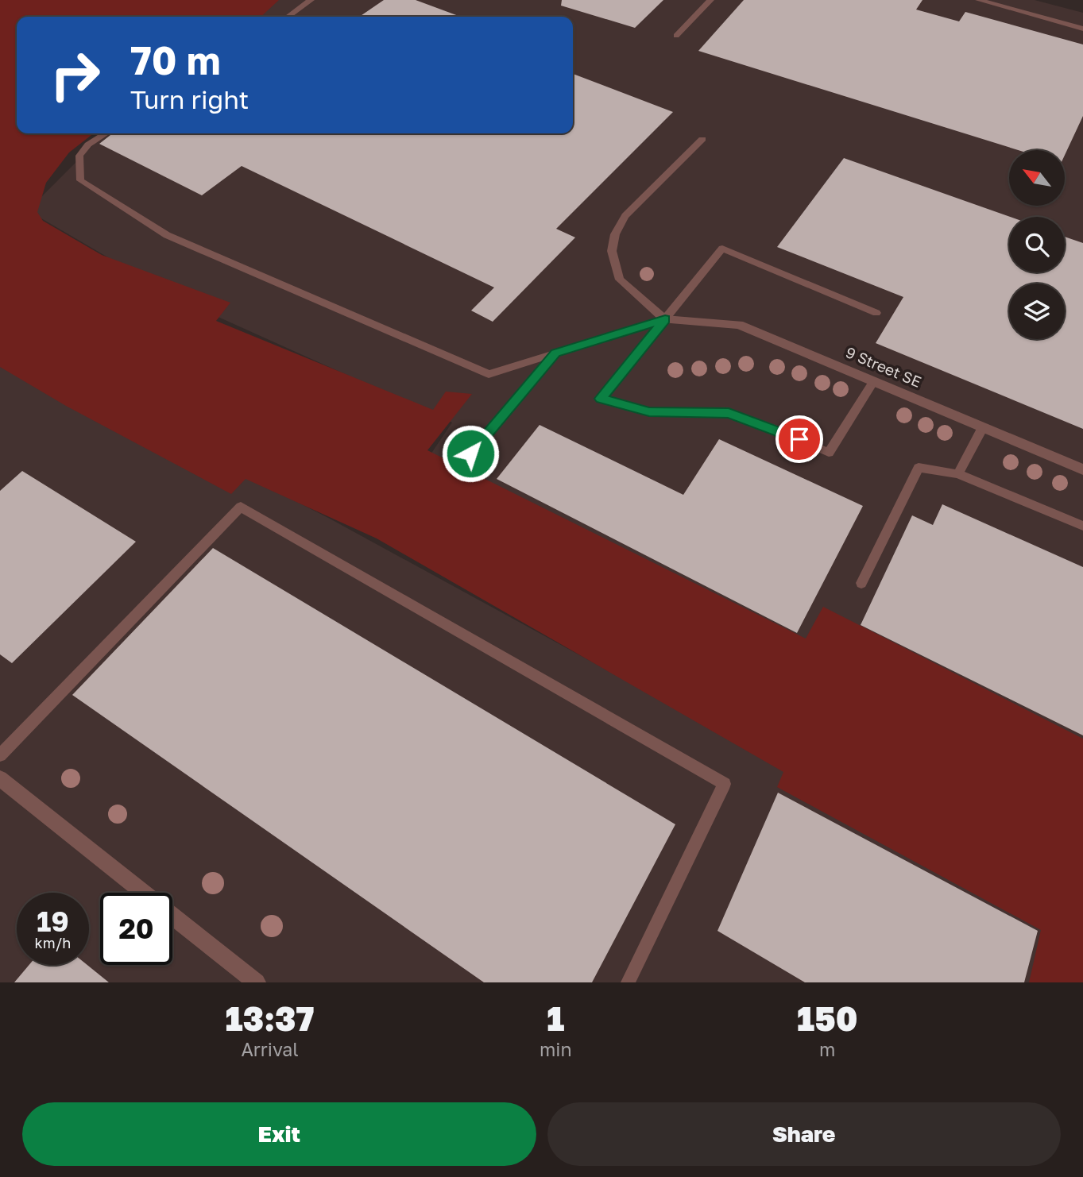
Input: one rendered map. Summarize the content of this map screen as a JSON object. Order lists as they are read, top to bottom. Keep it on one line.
{"streets":{"street":["9 Street SE"]},"north":"top left","page":{"turn":["70 m","Turn right"],"speed":"19 km/h","limit":"20","eta":["13:37","Arrival","1","min","150","m"],"buttons":["Exit","Share"]}}
